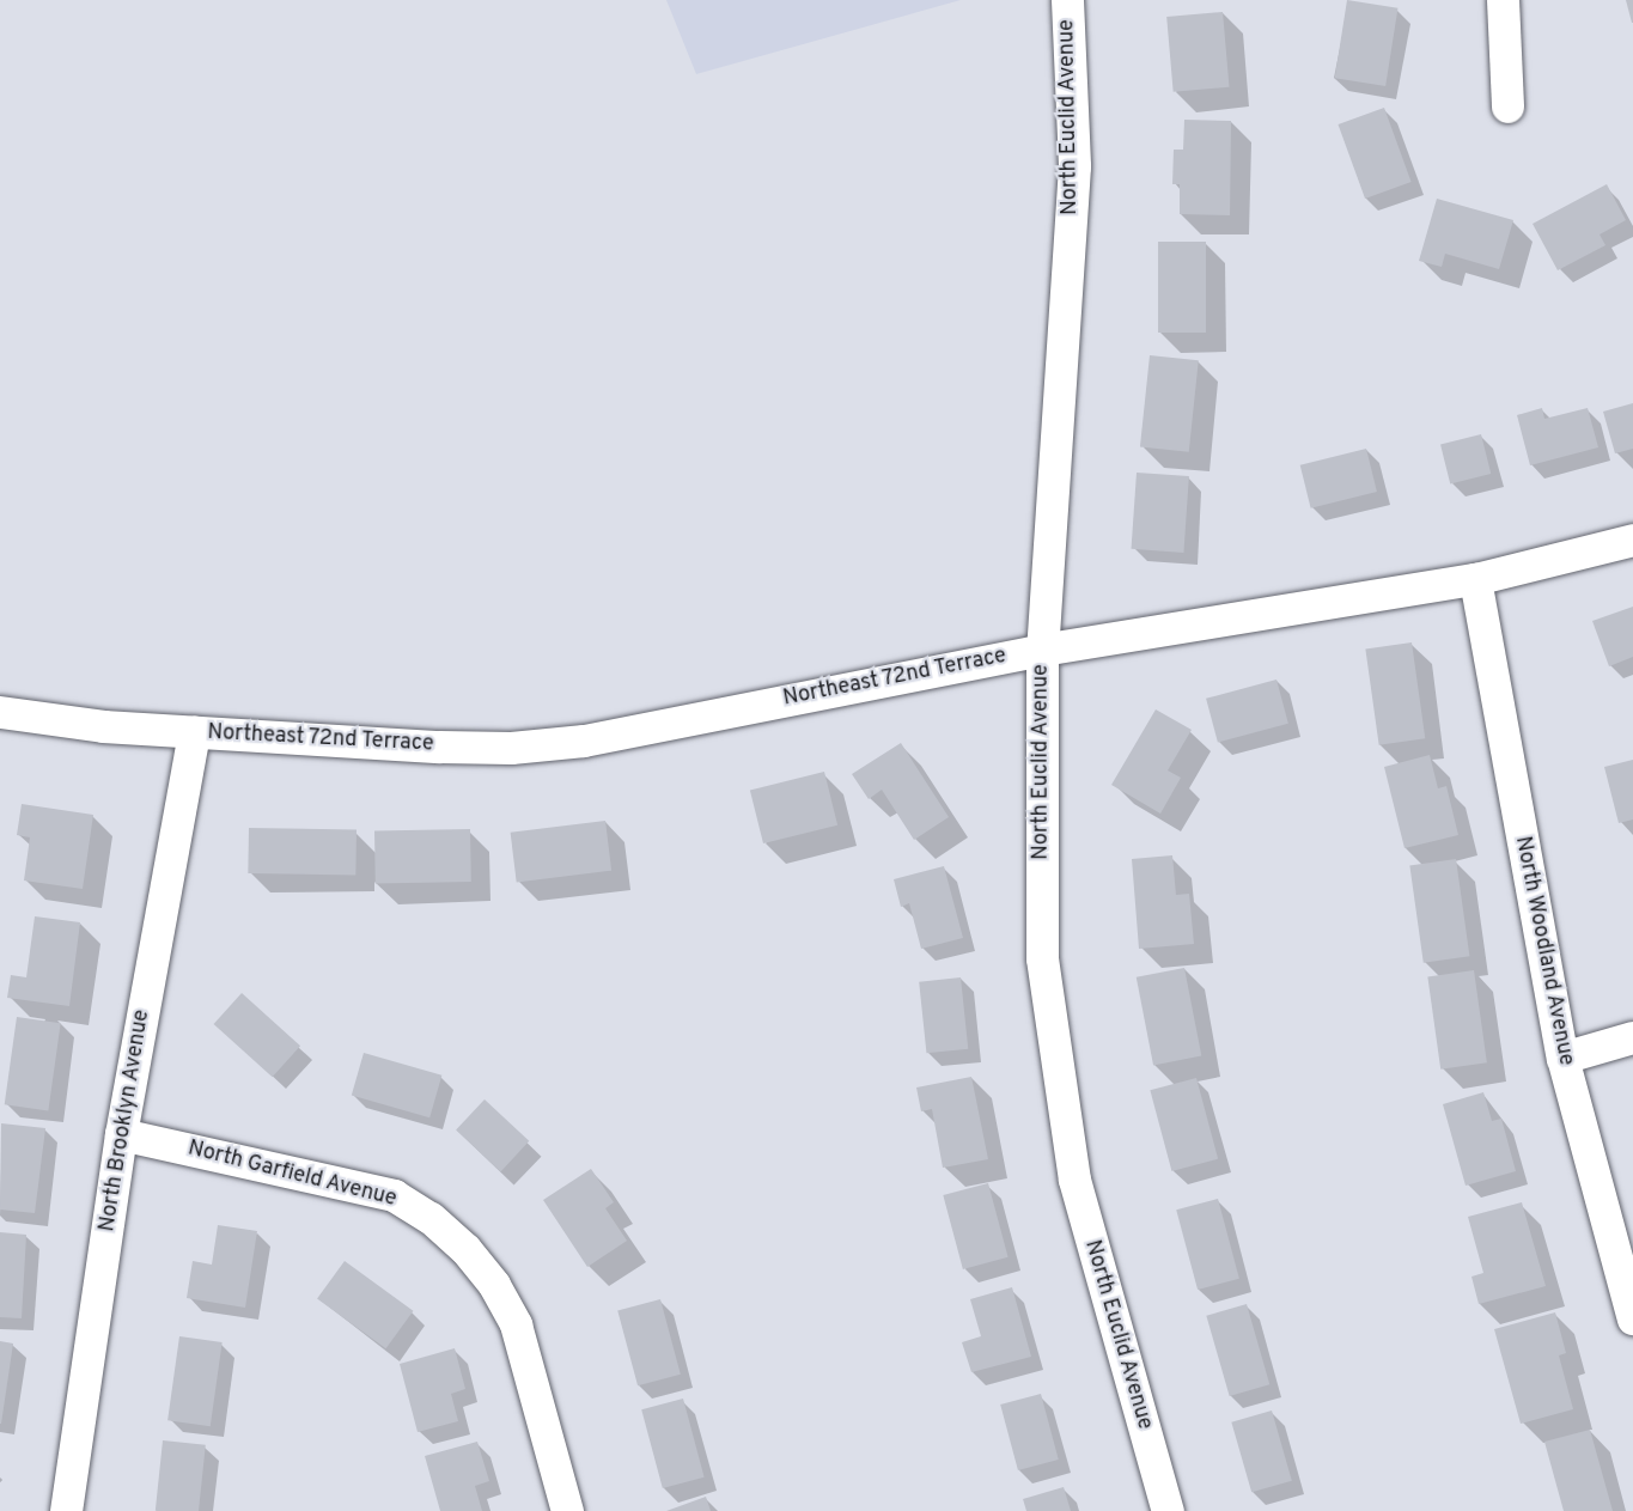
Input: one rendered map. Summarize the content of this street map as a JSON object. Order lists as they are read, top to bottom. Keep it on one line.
{"streets":{"street":["North Euclid Avenue","Northeast 72nd Terrace","North Woodland Avenue","North Brooklyn Avenue","North Garfield Avenue"]},"crossings":[["North Euclid Avenue","Northeast 72nd Terrace"],["Northeast 72nd Terrace","North Woodland Avenue"],["Northeast 72nd Terrace","North Brooklyn Avenue"],["North Brooklyn Avenue","North Garfield Avenue"]]}
